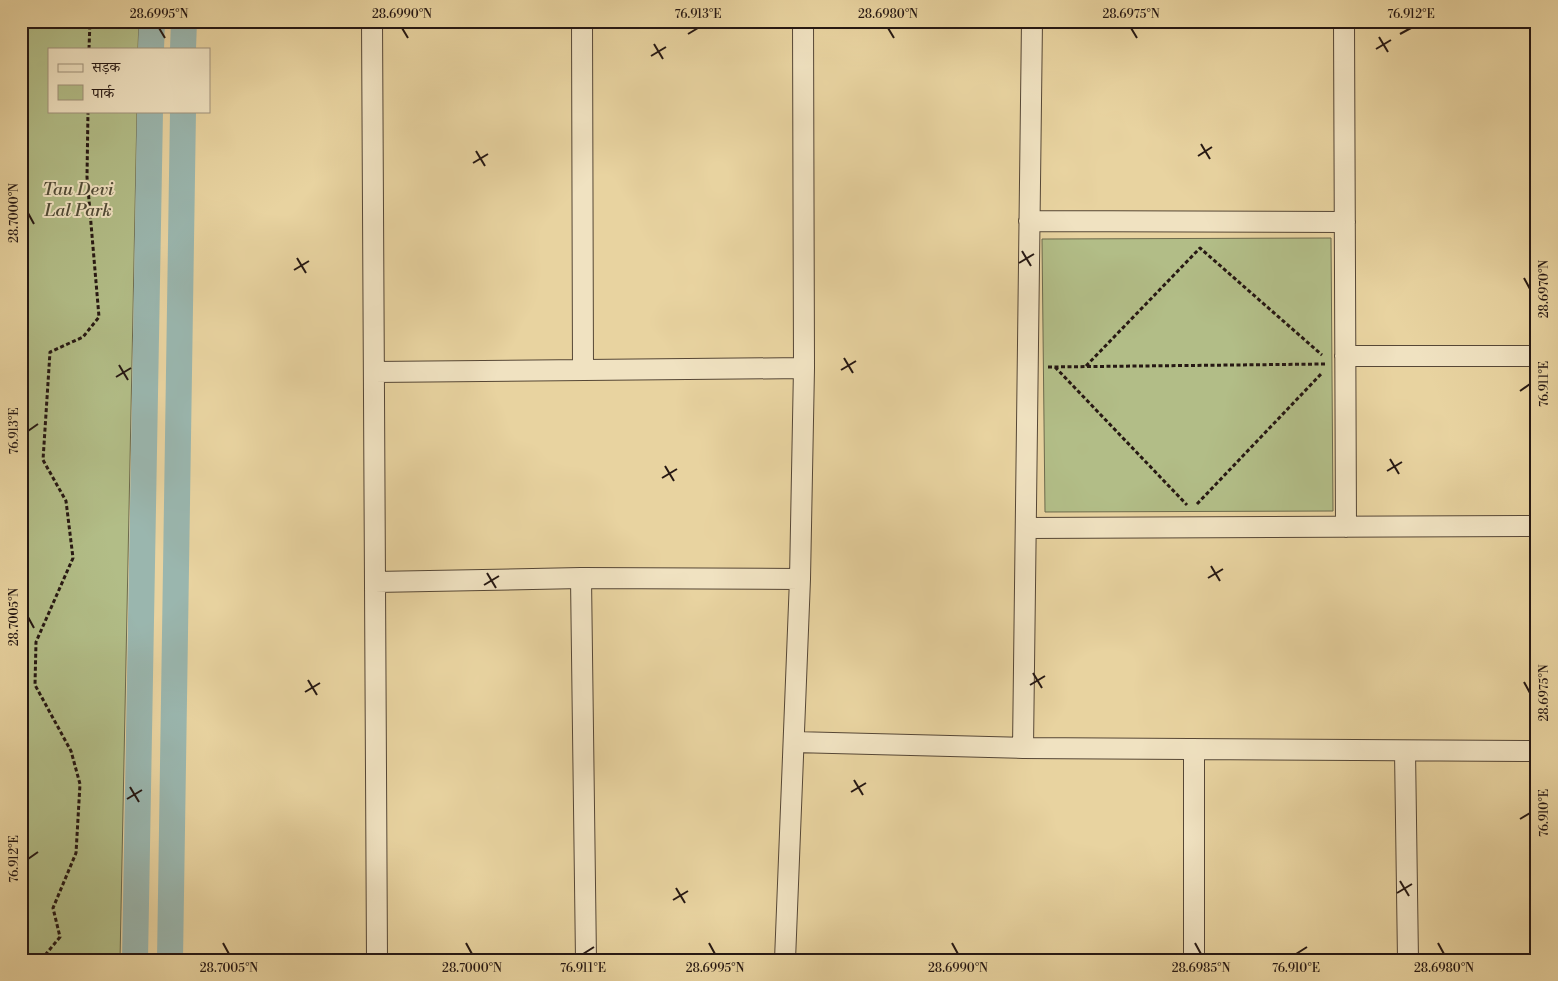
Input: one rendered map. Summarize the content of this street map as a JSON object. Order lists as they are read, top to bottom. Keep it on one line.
{"parks":["Tau Devi Lal Park"],"legend":["सड़क","पार्क"],"coordinates":["28.6995°N","28.6990°N","76.913°E","28.6980°N","28.6975°N","76.912°E","28.7000°N","28.6970°N","76.911°E","28.7005°N","76.910°E","28.6985°N"]}
